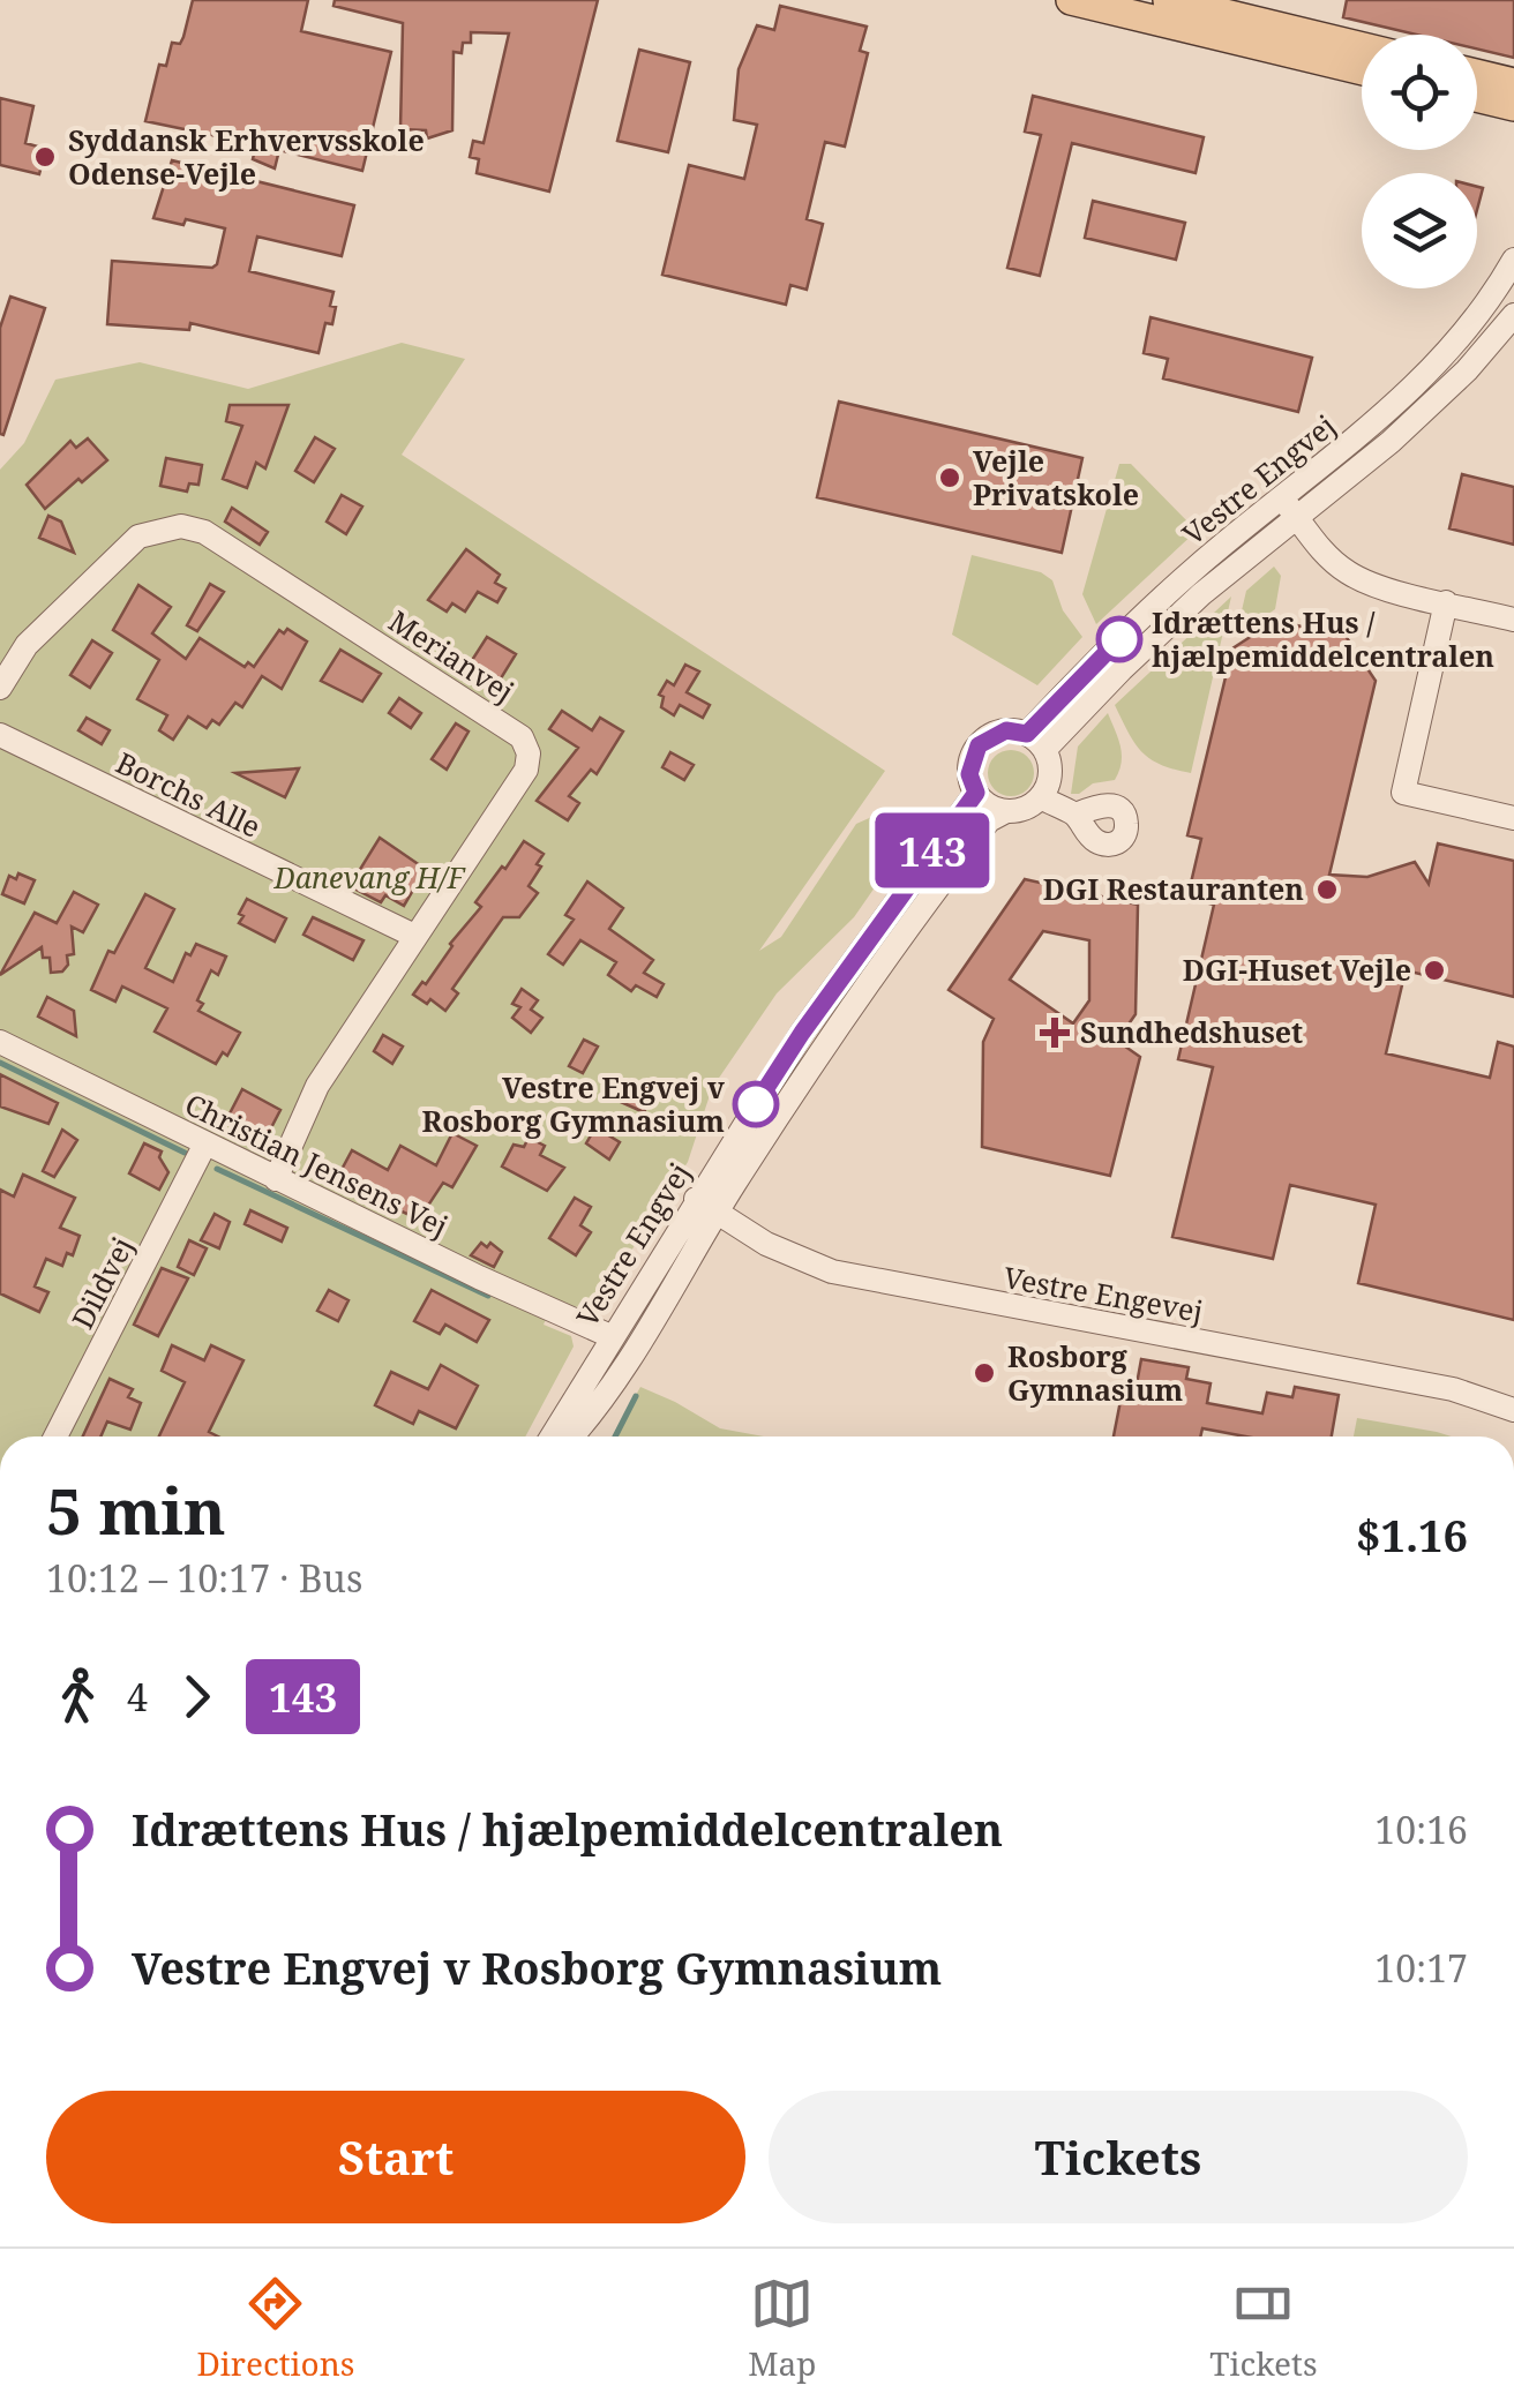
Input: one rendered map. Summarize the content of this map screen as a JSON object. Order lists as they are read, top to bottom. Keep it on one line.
{"streets":{"street":["Vestre Engvej","Merianvej","Borchs Alle","Christian Jensens Vej","Dildvej","Vestre Engevej"]},"crossings":[["Vestre Engvej","Christian Jensens Vej"],["Vestre Engvej","Vestre Engevej"],["Merianvej","Borchs Alle"],["Merianvej","Christian Jensens Vej"],["Christian Jensens Vej","Dildvej"]],"parks":["Danevang H/F"],"places":{"other":["Syddansk Erhvervsskole Odense-Vejle","Vejle Privatskole","Idrættens Hus / hjælpemiddelcentralen","DGI Restauranten","DGI-Huset Vejle","Vestre Engvej v Rosborg Gymnasium","Rosborg Gymnasium"],"health":["Sundhedshuset"]},"lines":["bus line 143"],"page":{"on_map":"143","heading":["5 min","10:12 – 10:17 · Bus","$1.16"],"legs":["4","143"],"list":[{"name":"Idrættens Hus / hjælpemiddelcentralen","value":"10:16"},{"name":"Vestre Engvej v Rosborg Gymnasium","value":"10:17"}],"buttons":["Start","Tickets"],"tabs":["Directions","Map","Tickets"]}}
